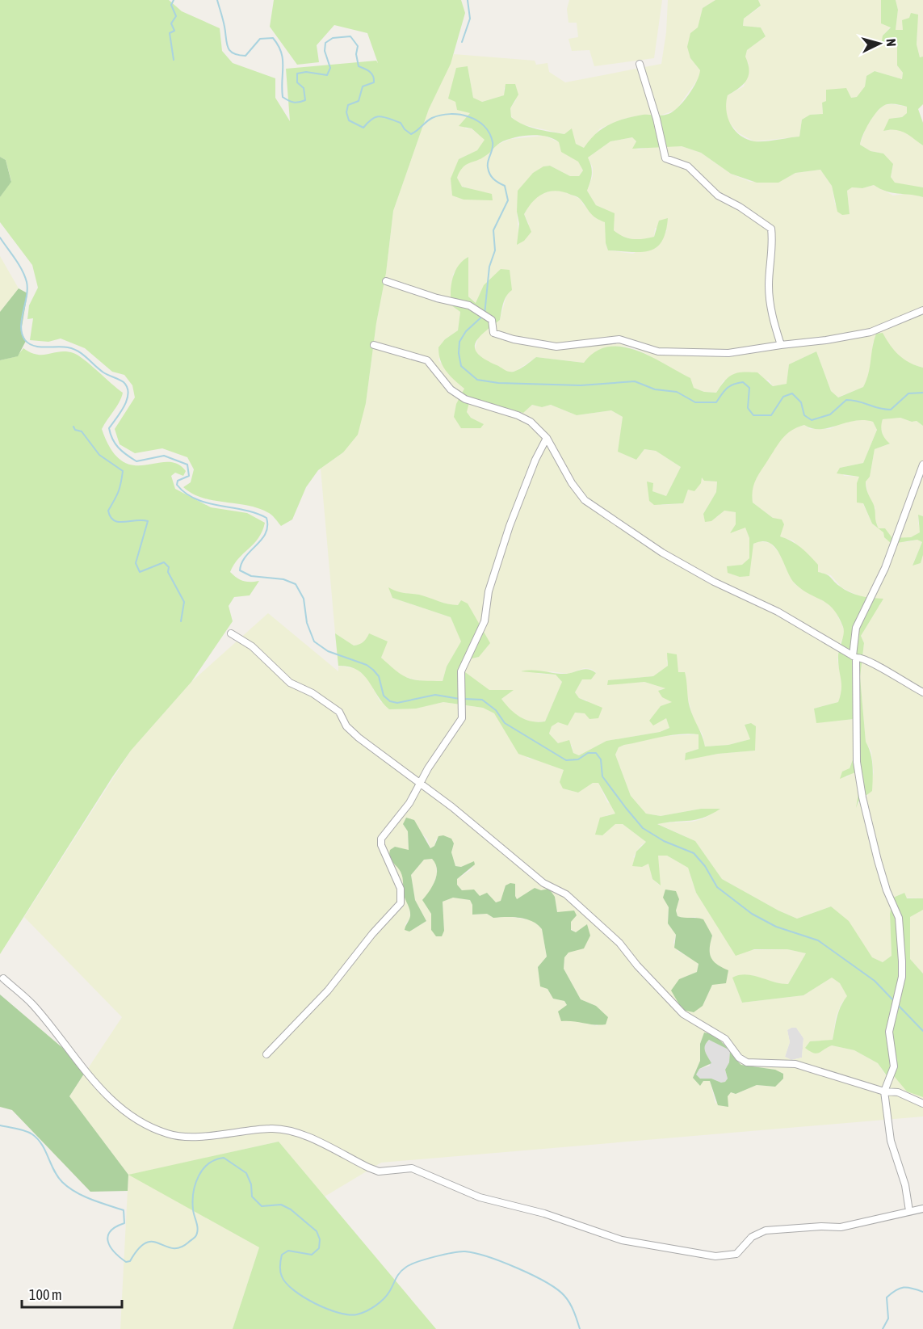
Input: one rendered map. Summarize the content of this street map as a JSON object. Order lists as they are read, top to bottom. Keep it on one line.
{"scale_bar":"100 m","north":"right"}
